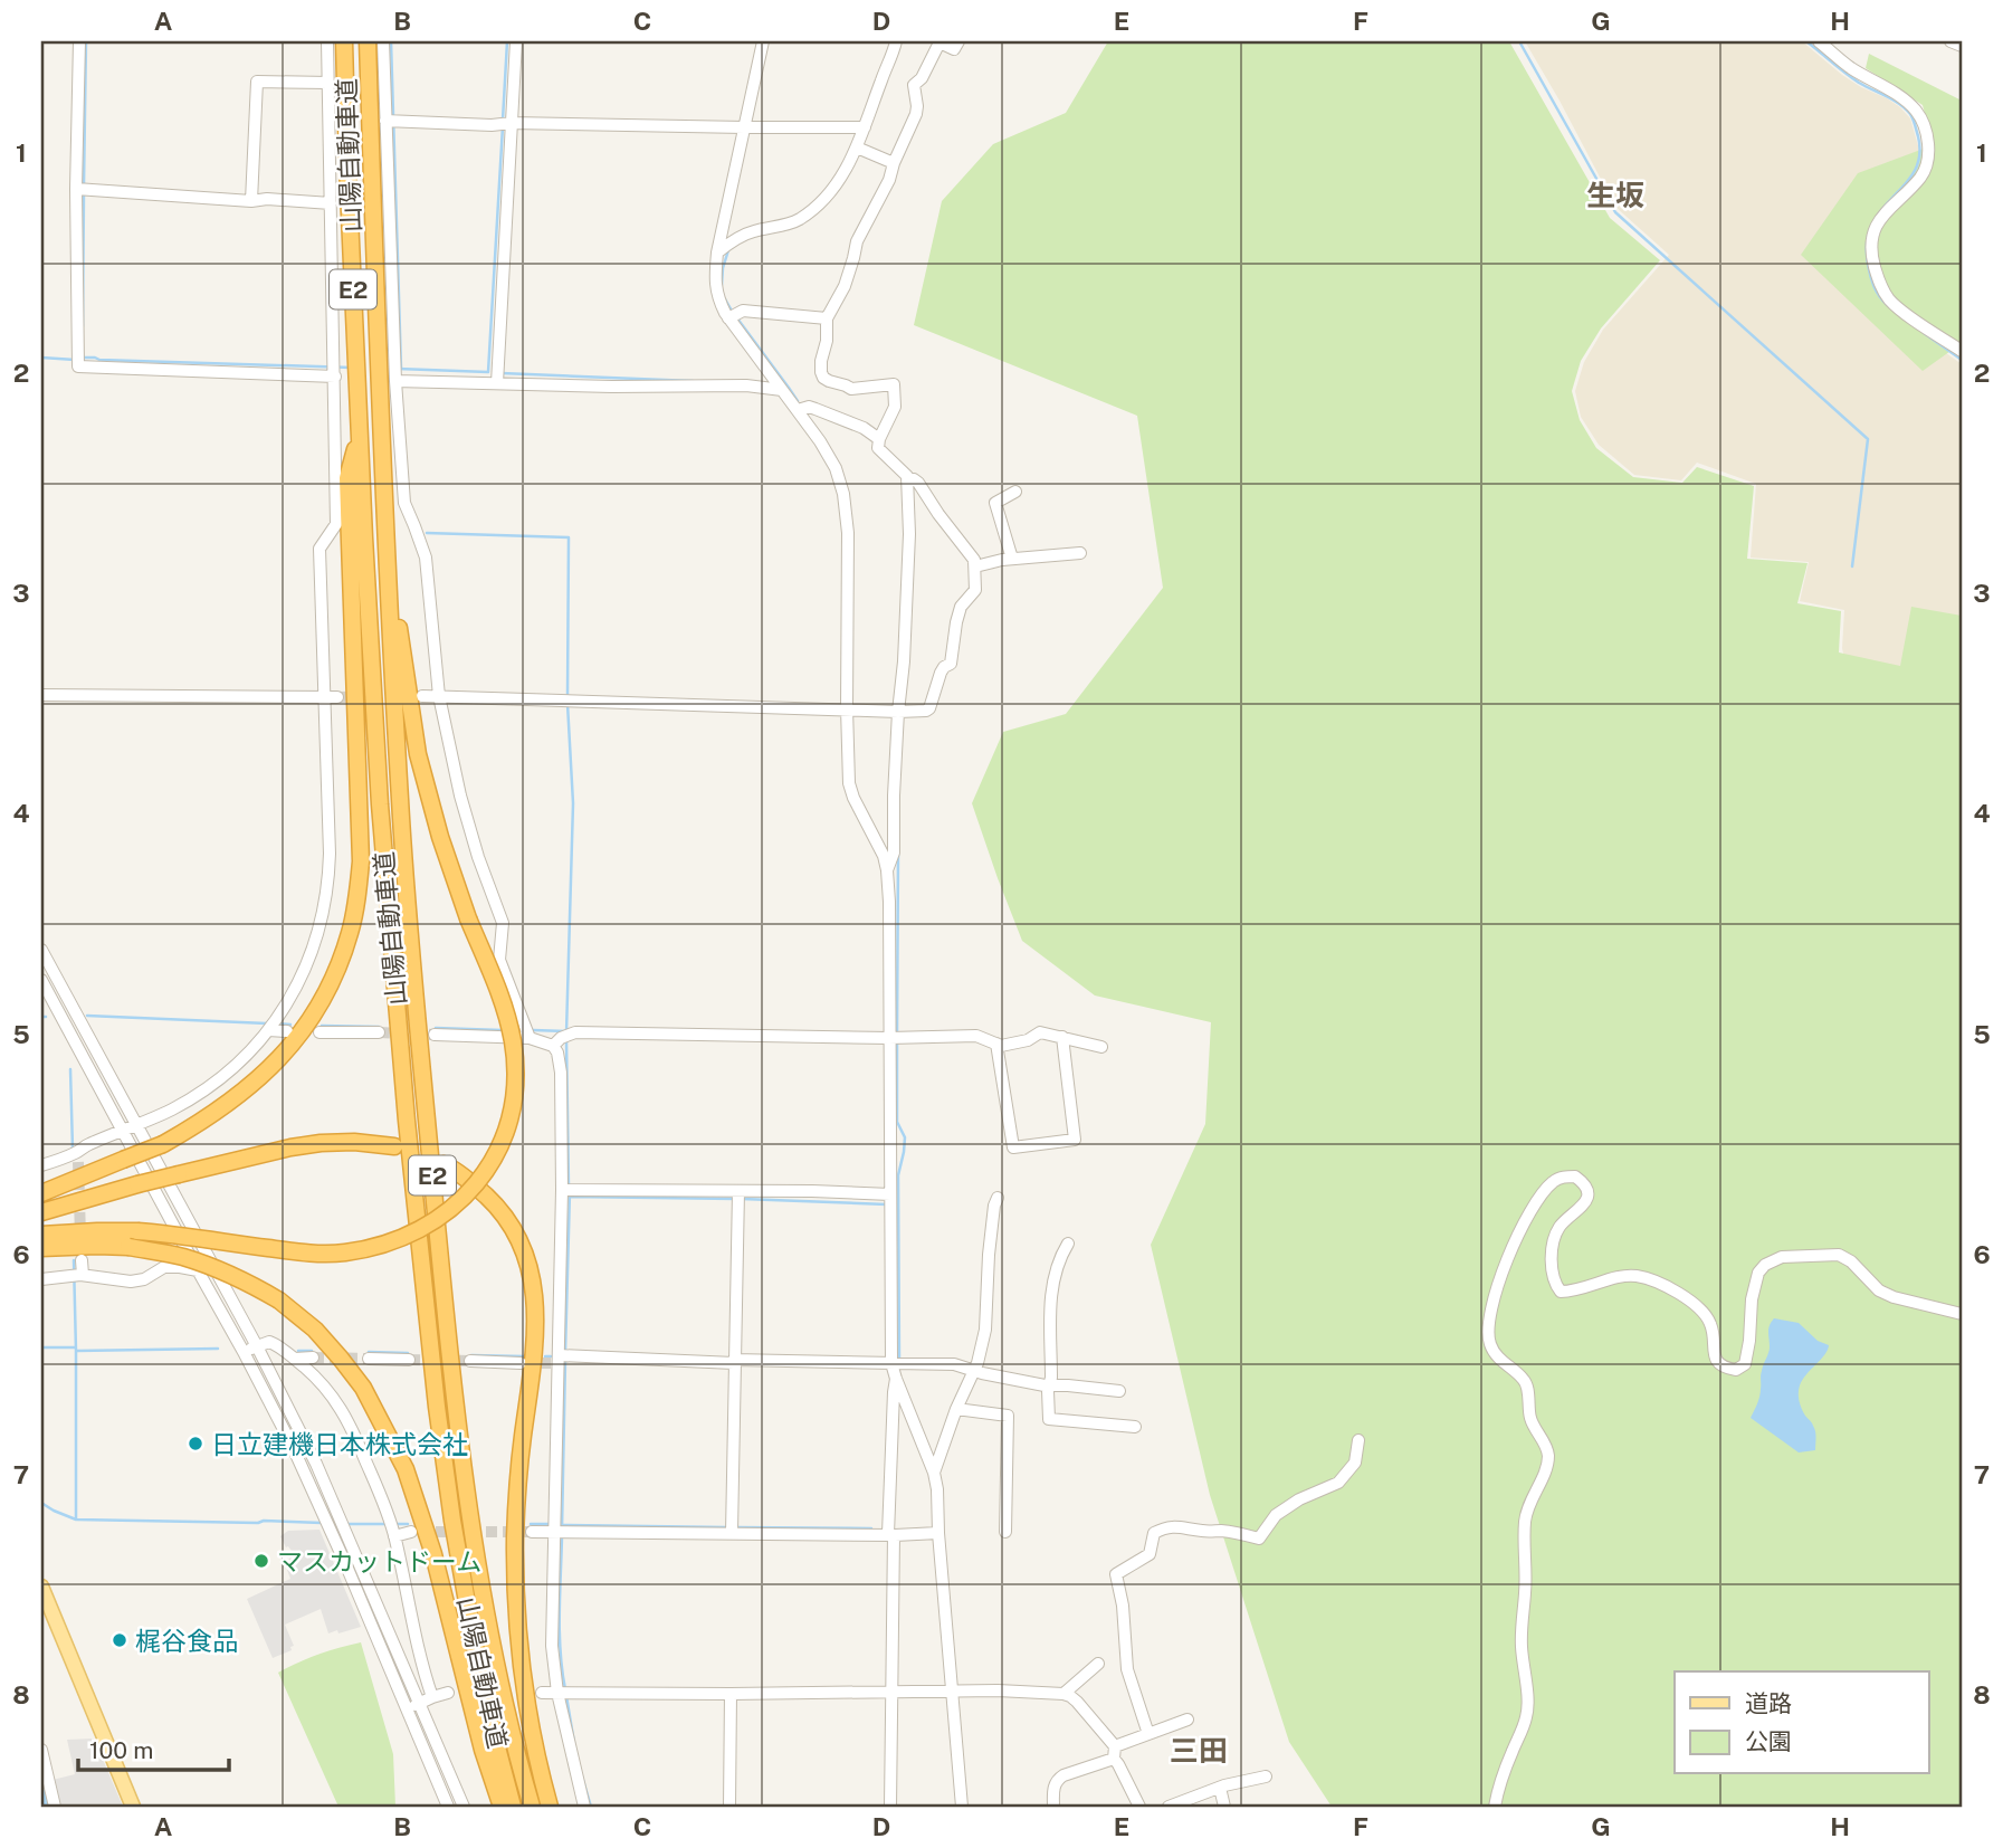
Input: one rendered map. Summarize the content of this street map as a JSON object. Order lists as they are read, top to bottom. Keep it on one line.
{"streets":{"highway":["山陽自動車道","E2"]},"districts":["生坂","三田"],"places":["日立建機日本株式会社","マスカットドーム","梶谷食品"],"legend":["道路","公園"],"scale_bar":"100 m","grid":{"columns":["A","B","C","D","E","F","G","H"],"rows":["1","2","3","4","5","6","7","8"]}}
